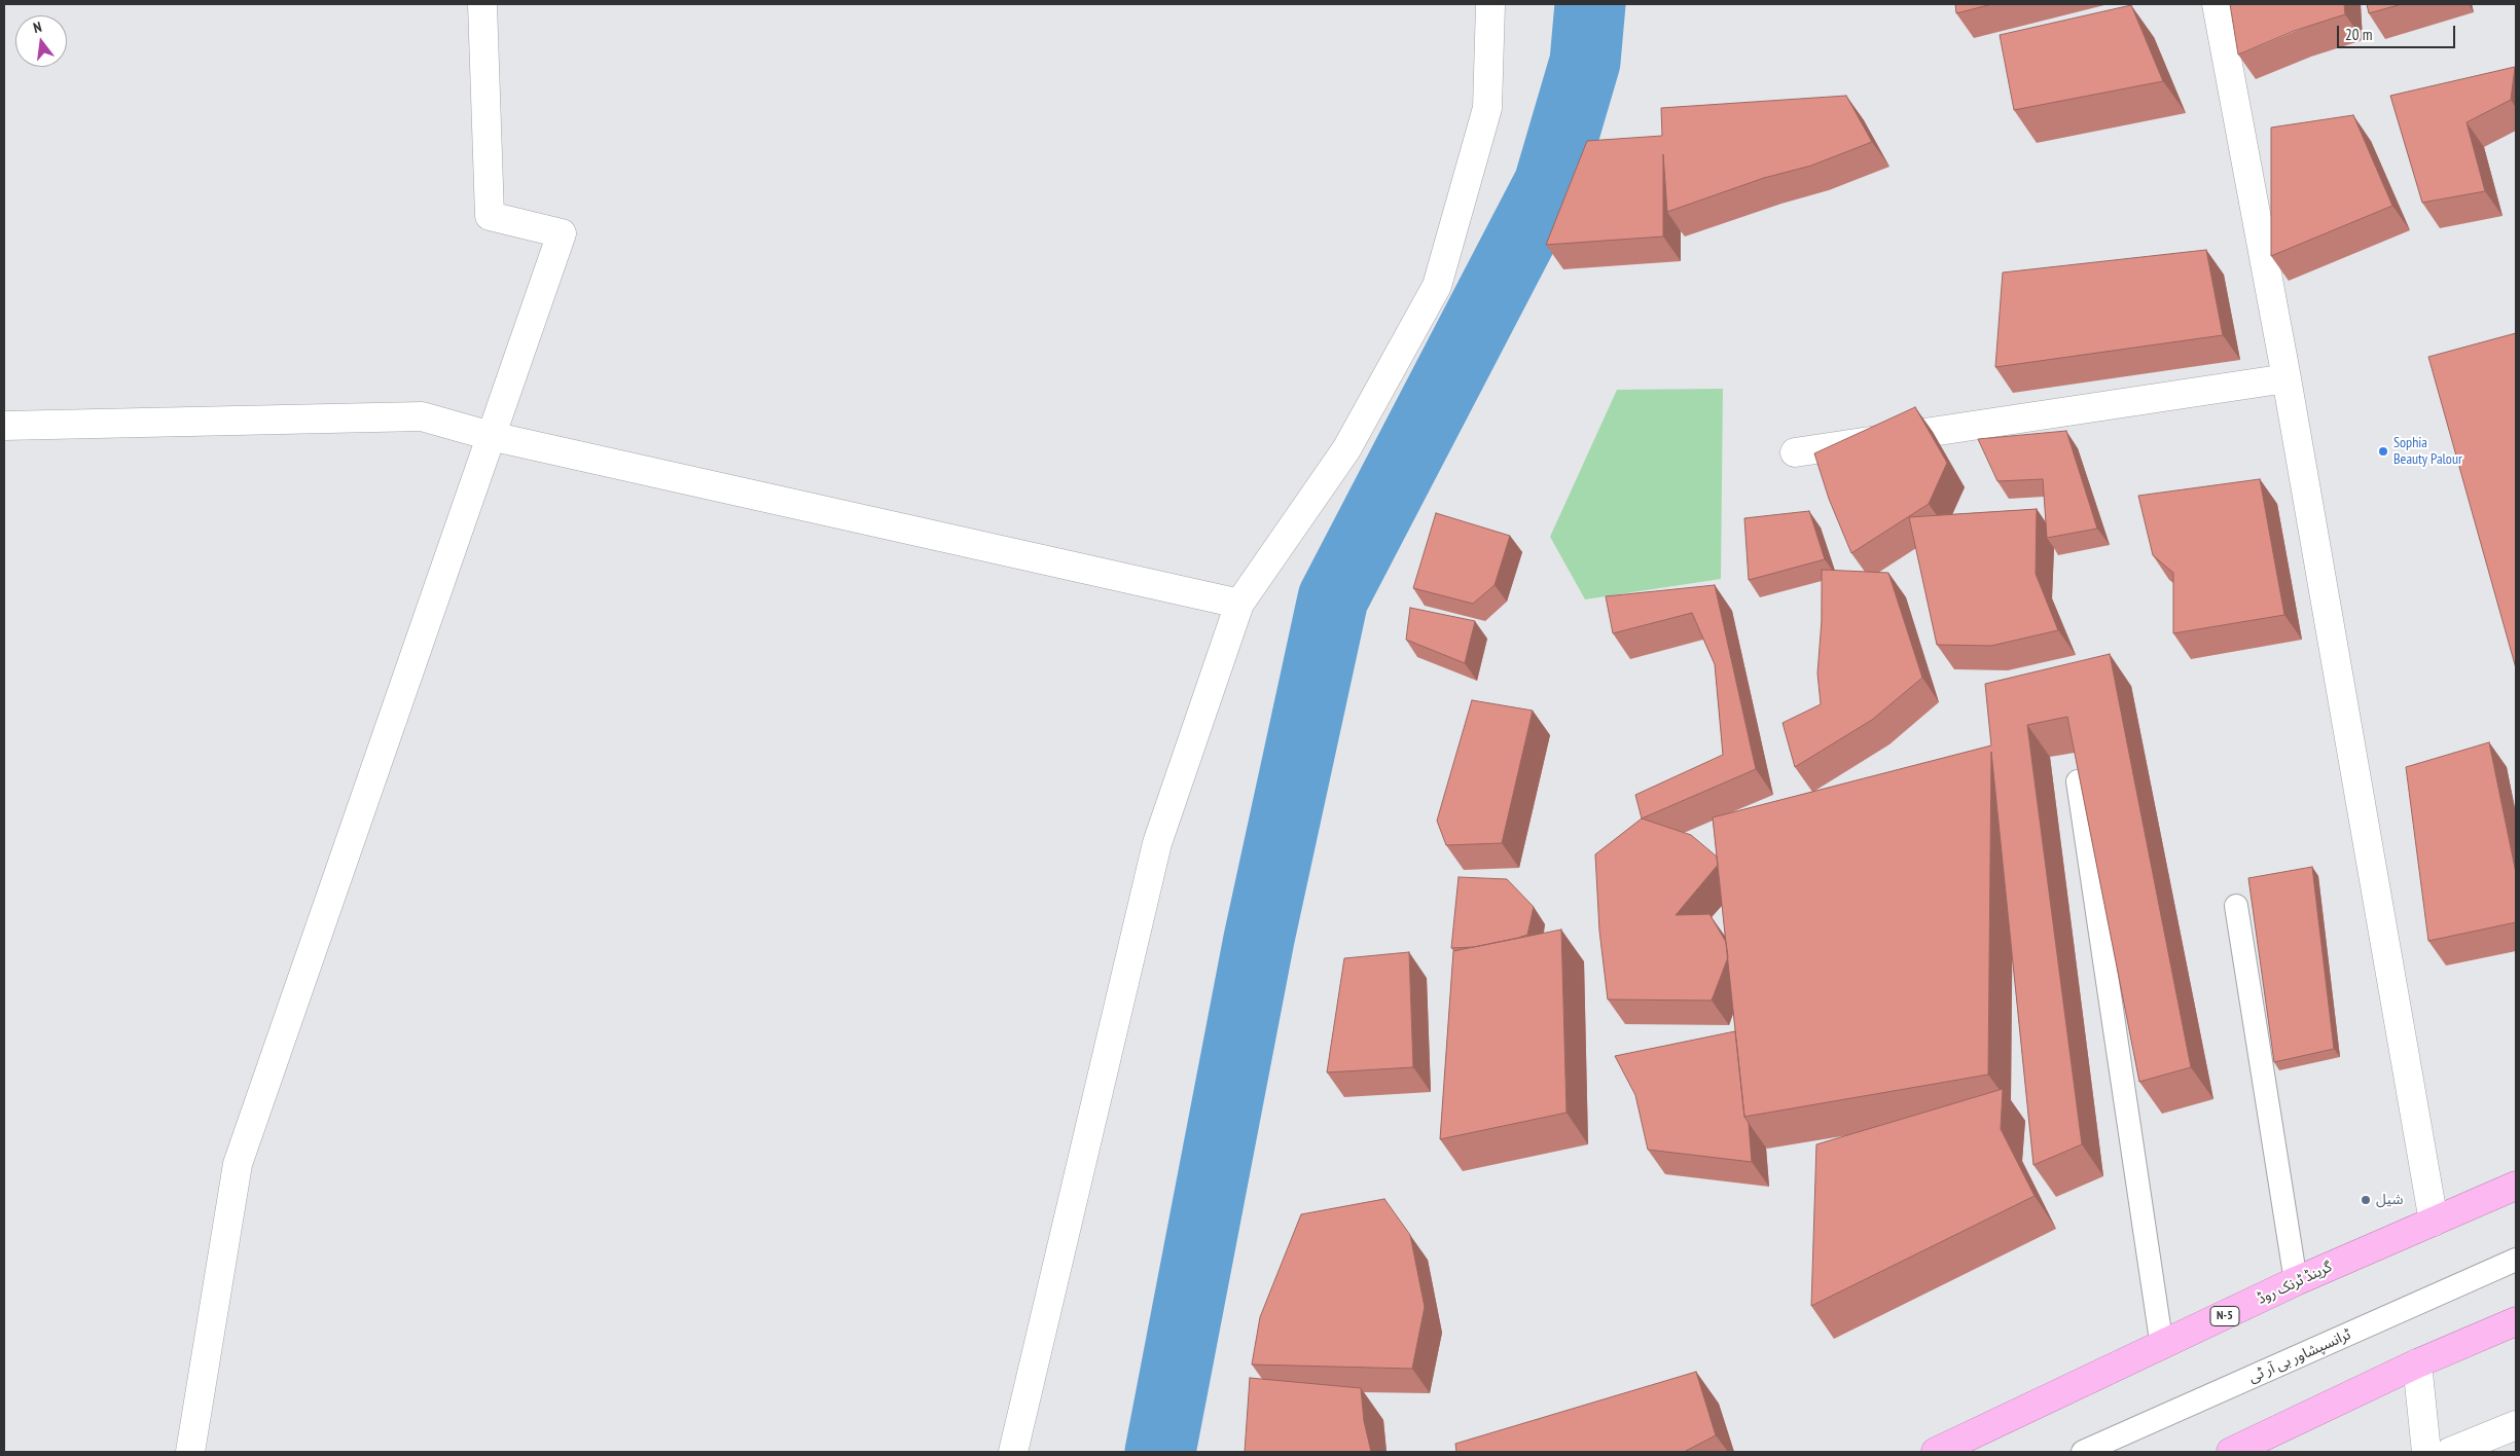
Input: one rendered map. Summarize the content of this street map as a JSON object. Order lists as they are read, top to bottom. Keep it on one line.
{"streets":{"highway":["گرینڈ ٹرنک روڈ","N-5"],"lane":["ٹرانسپشاور بی آر ٹی"]},"places":["Sophia Beauty Palour","شیل"],"scale_bar":"20 m","north":"top"}
